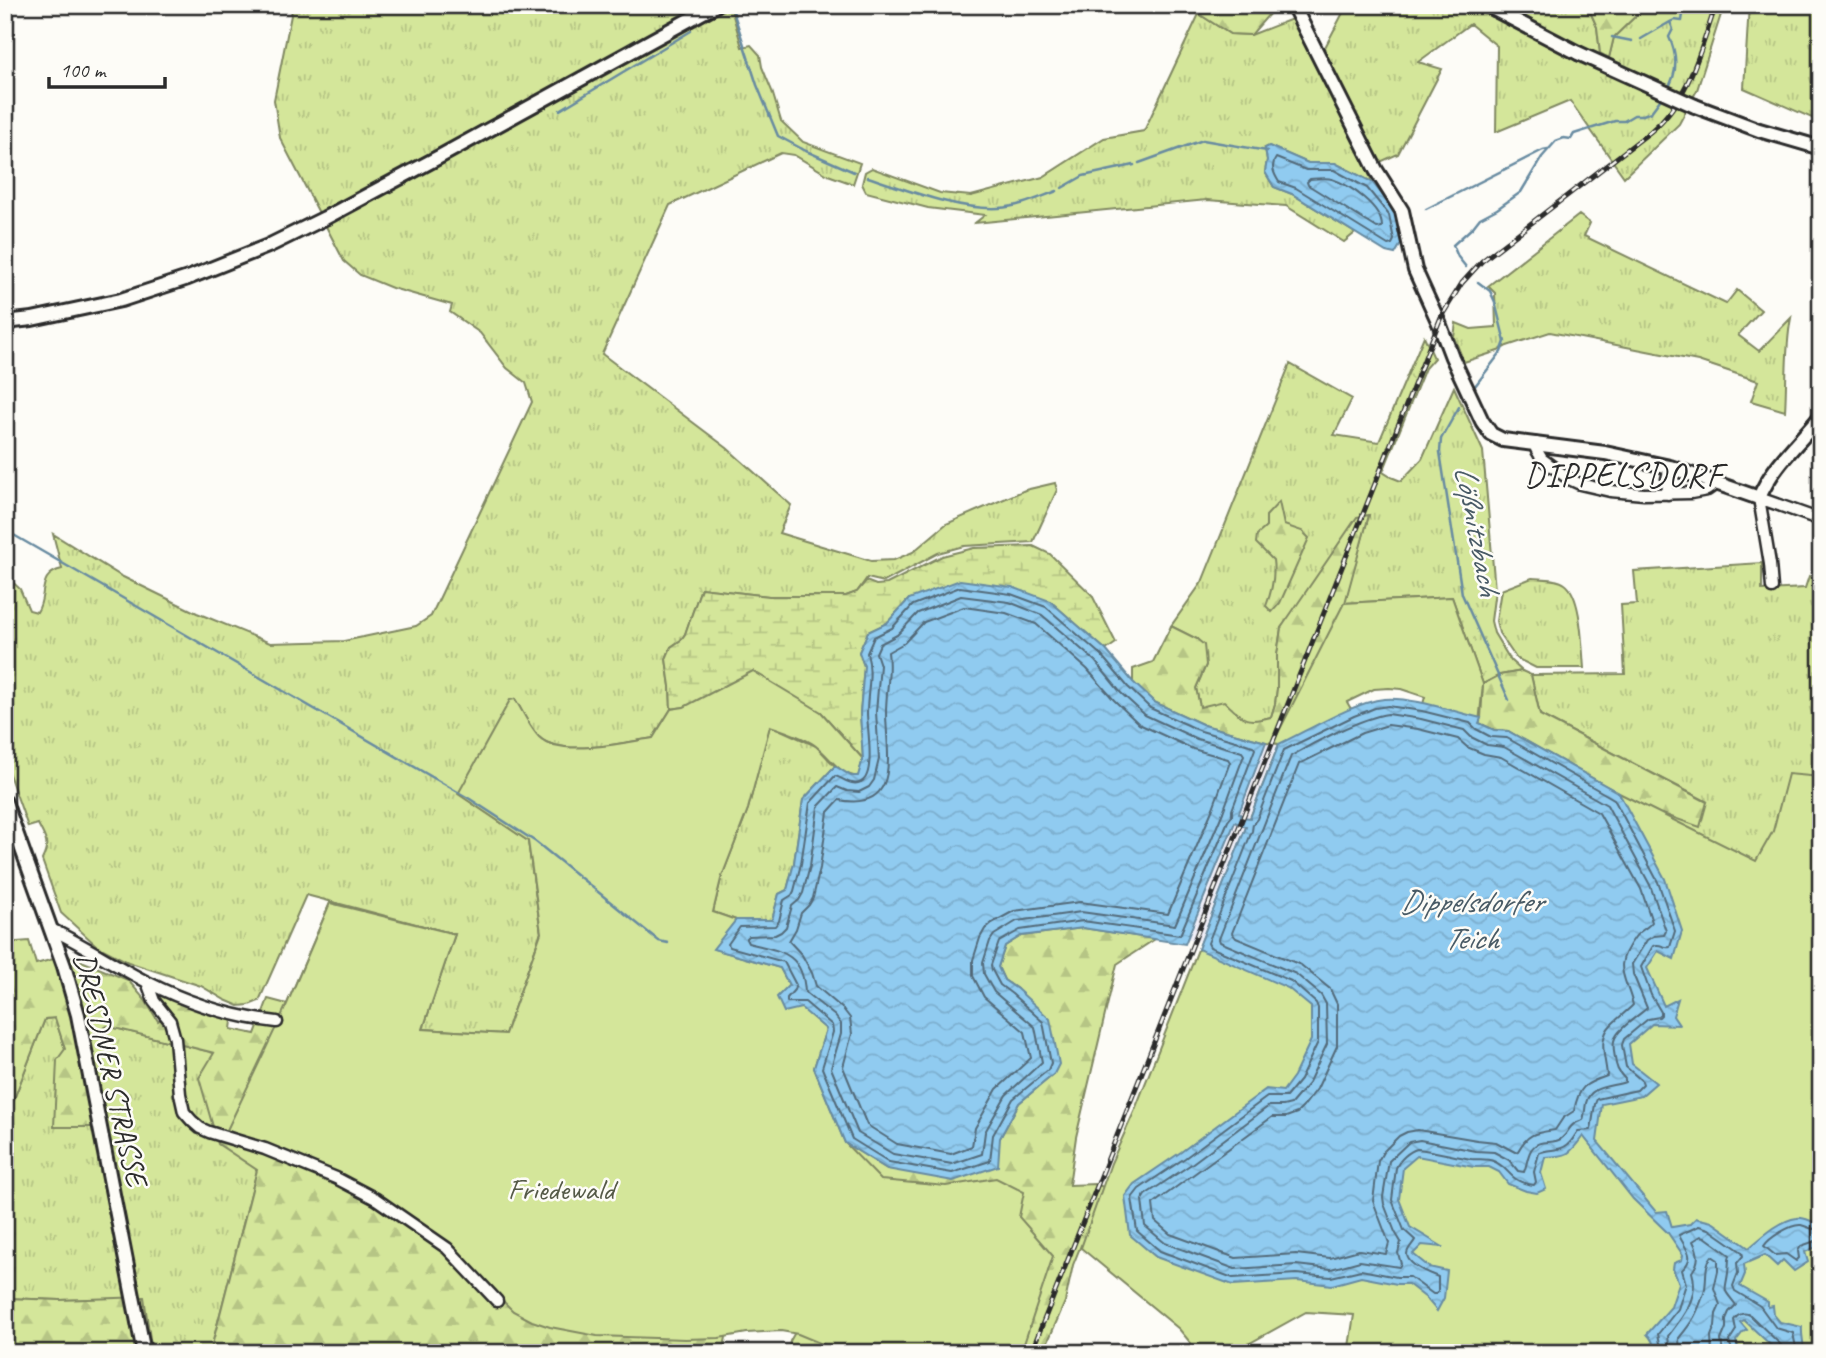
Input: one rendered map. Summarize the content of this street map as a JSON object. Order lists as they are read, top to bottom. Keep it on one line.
{"streets":{"main road":["DRESDNER STRASSE"]},"districts":["DIPPELSDORF"],"water":["Lößnitzbach","Dippelsdorfer Teich"],"parks":["Friedewald"],"scale_bar":"100 m"}
